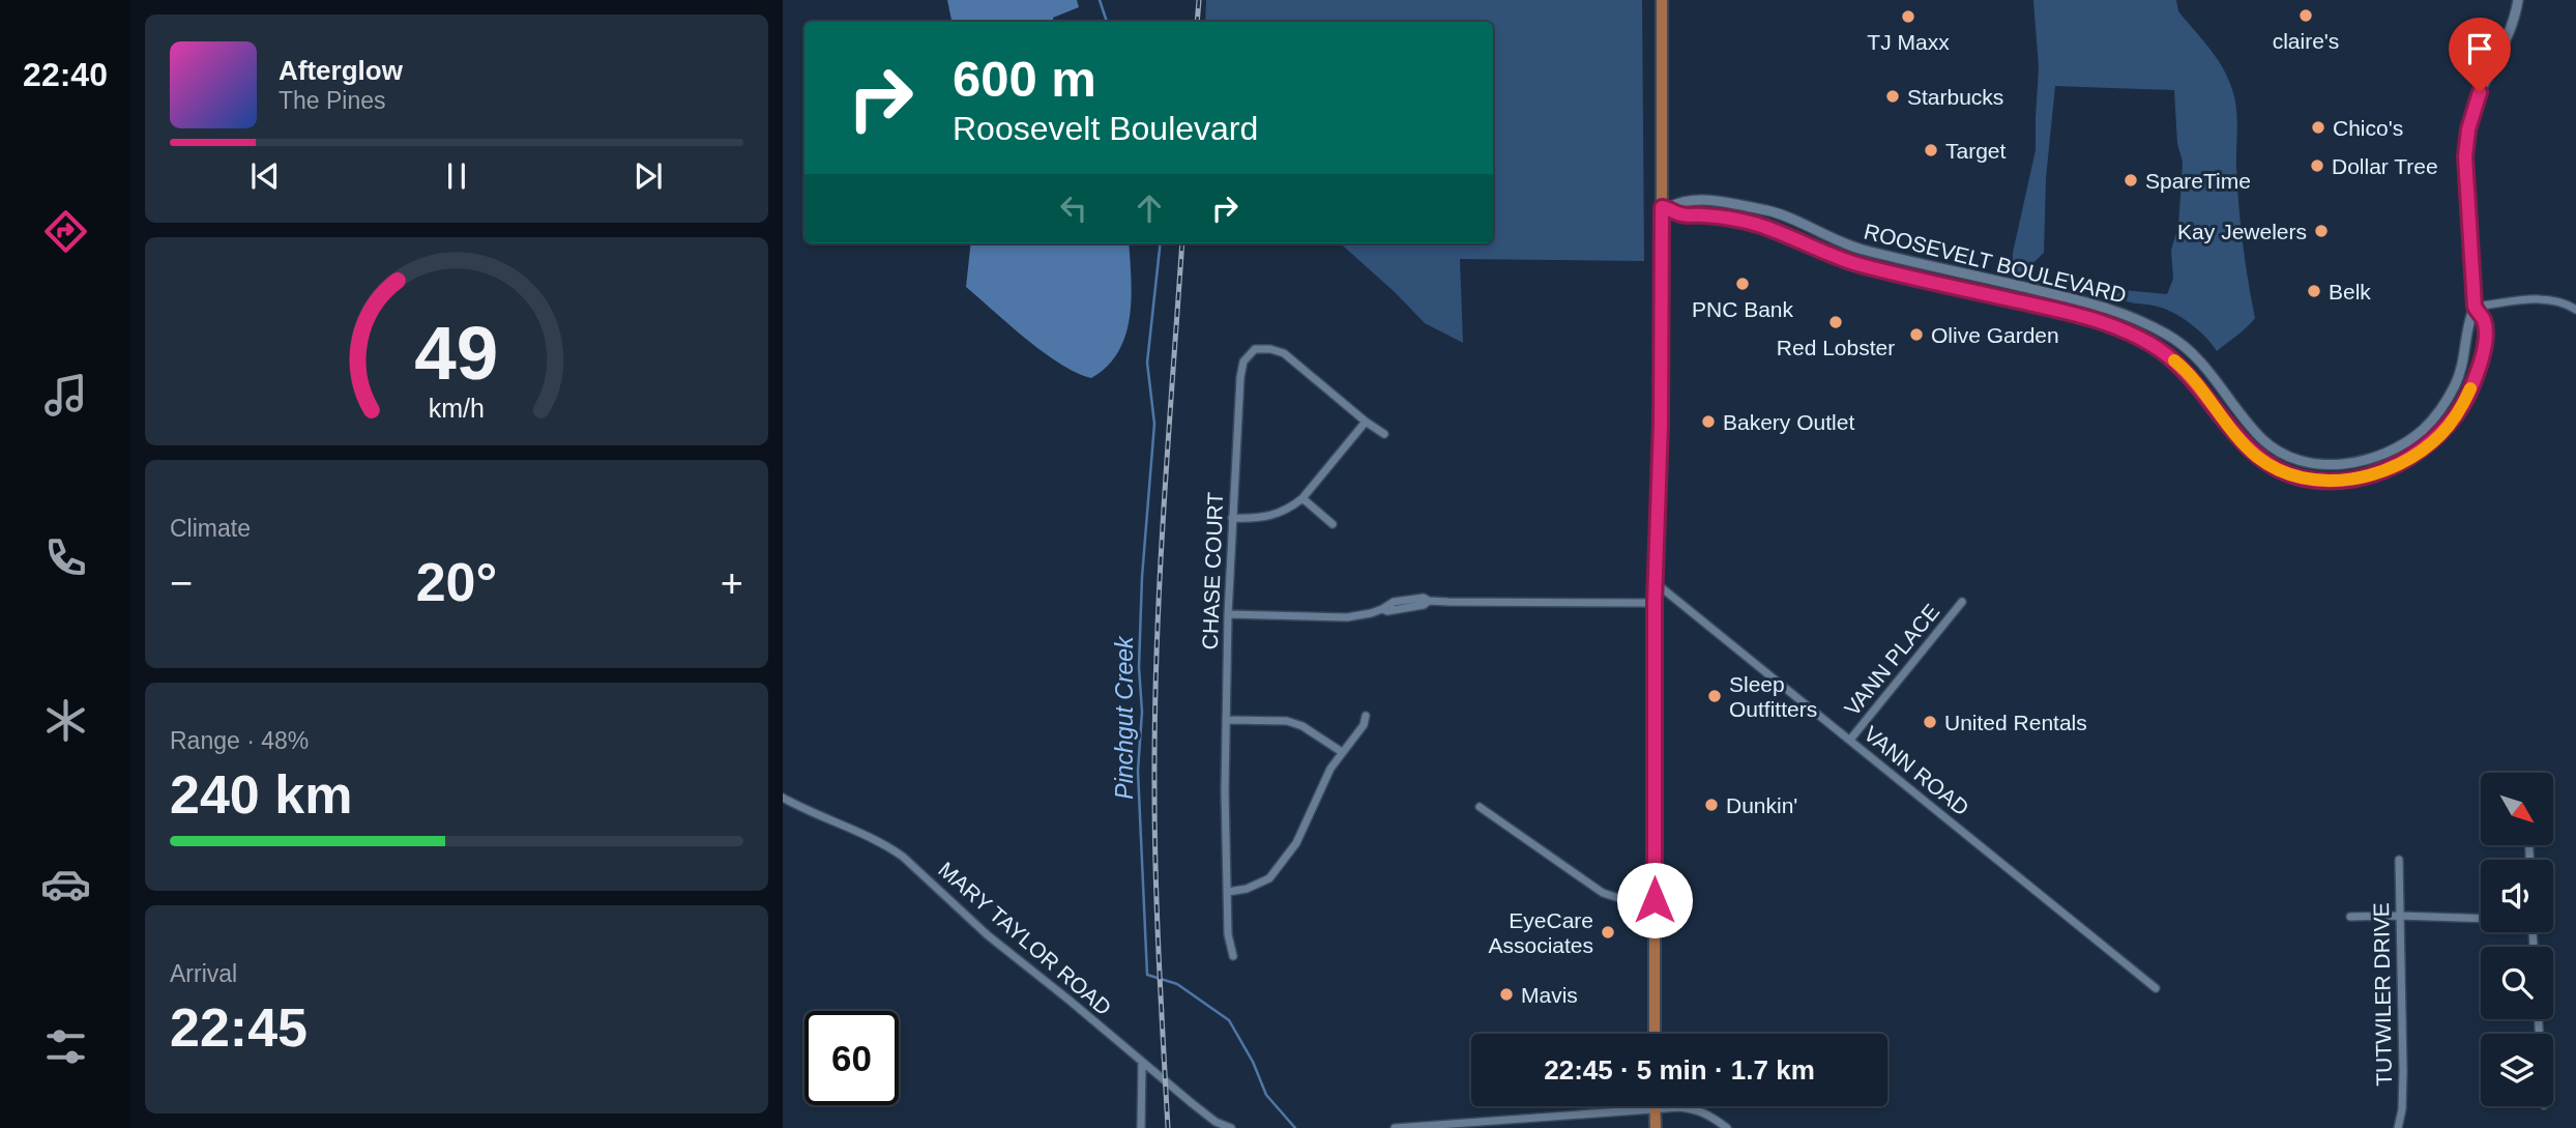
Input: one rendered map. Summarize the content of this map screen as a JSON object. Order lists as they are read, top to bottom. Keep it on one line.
{"streets":{"street":["ROOSEVELT BOULEVARD","CHASE COURT","VANN PLACE","VANN ROAD","MARY TAYLOR ROAD","TUTWILER DRIVE"]},"crossings":[["VANN PLACE","VANN ROAD"]],"water":["Pinchgut Creek"],"places":["claire's","TJ Maxx","Starbucks","Chico's","Target","Dollar Tree","SpareTime","Kay Jewelers","PNC Bank","Belk","Red Lobster","Olive Garden","Bakery Outlet","Sleep Outfitters","United Rentals","Dunkin'","EyeCare Associates","Mavis"],"north":"bottom right","page":{"tabs":"22:40","turn":["600 m","Roosevelt Boulevard"],"song":["Afterglow","The Pines"],"tile":["Climate",["Range · 48%","240 km"],["Arrival","22:45"]],"heat":["−","20°","+"],"limit":"60","trip":"22:45 · 5 min · 1.7 km","gauge":["49","km/h"]}}
